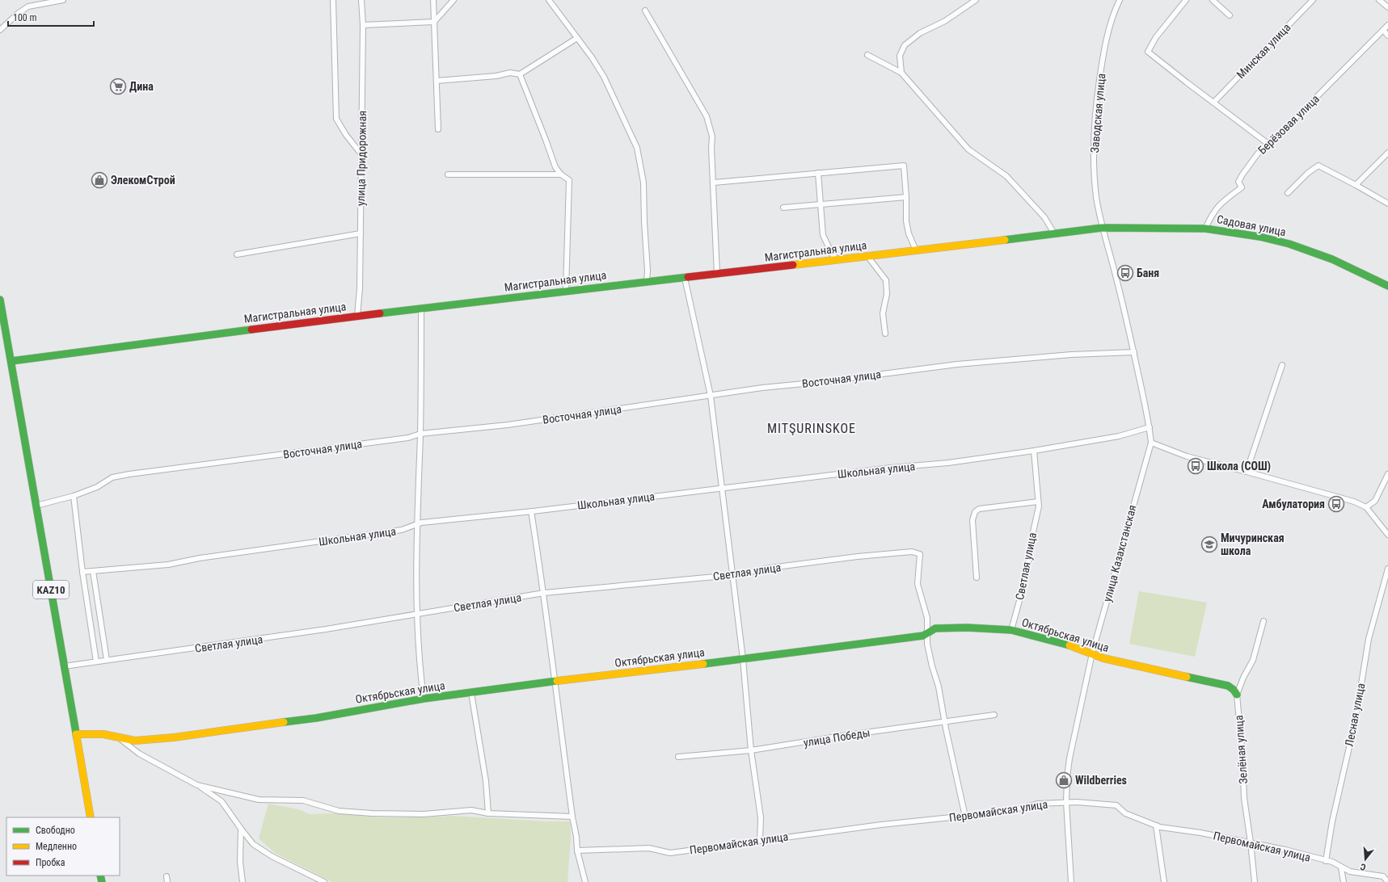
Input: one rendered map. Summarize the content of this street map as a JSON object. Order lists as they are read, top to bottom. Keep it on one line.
{"streets":{"main road":["Садовая улица","Магистральная улица","KAZ10","Октябрьская улица"],"street":["Минская улица","Заводская улица","Берёзовая улица","улица Придорожная","Восточная улица","Школьная улица","улица Казахстанская","Светлая улица","Лесная улица","улица Победы","Зелёная улица","Первомайская улица"]},"crossings":[["Заводская улица","Садовая улица"],["Заводская улица","Магистральная улица"],["Заводская улица","улица Казахстанская"],["Берёзовая улица","Садовая улица"],["улица Придорожная","Магистральная улица"],["Садовая улица","Магистральная улица"],["Садовая улица","улица Казахстанская"],["Магистральная улица","улица Казахстанская"],["Магистральная улица","KAZ10"],["Восточная улица","улица Казахстанская"],["Восточная улица","KAZ10"],["Школьная улица","улица Казахстанская"],["Школьная улица","Светлая улица"],["улица Казахстанская","Октябрьская улица"],["улица Казахстанская","Первомайская улица"],["Светлая улица","KAZ10"],["Светлая улица","Октябрьская улица"],["KAZ10","Октябрьская улица"],["Октябрьская улица","Зелёная улица"],["Лесная улица","Первомайская улица"],["Зелёная улица","Первомайская улица"]],"districts":["MITŞURINSKOE"],"places":{"supermarket":["Дина"],"shop":["ЭлекомСтрой","Wildberries"],"bus stop":["Баня","Школа (СОШ)","Амбулатория"],"school or university":["Мичуринская школа"]},"legend":["Свободно","Медленно","Пробка"],"scale_bar":"100 m","north":"bottom"}
